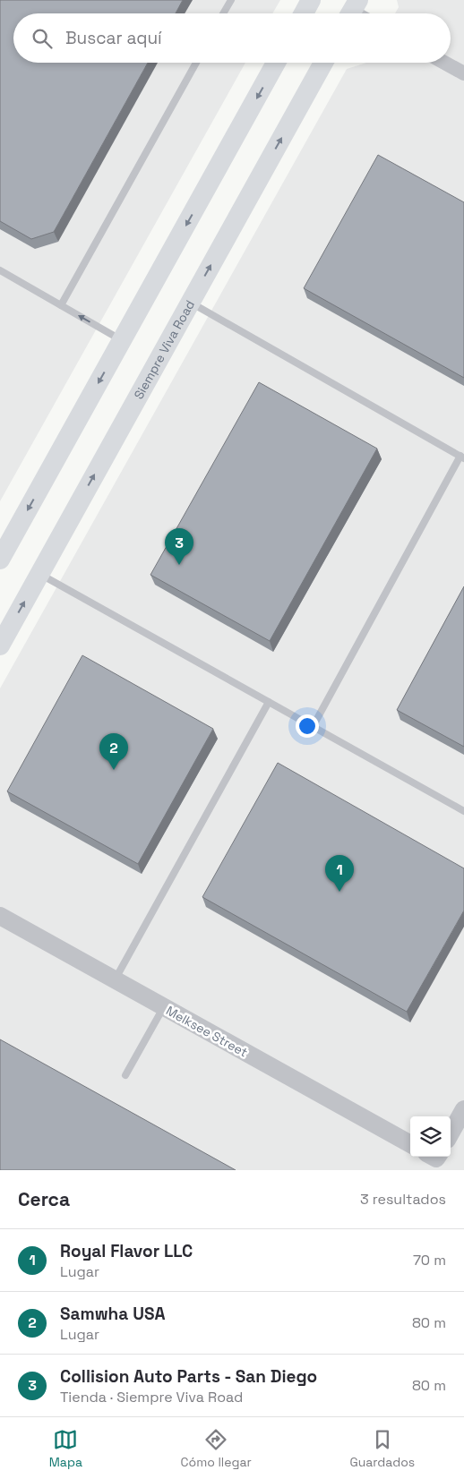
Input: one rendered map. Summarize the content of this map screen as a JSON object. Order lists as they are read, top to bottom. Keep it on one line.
{"streets":{"main road":["Siempre Viva Road"],"street":["Melksee Street"]},"page":{"search":"Buscar aquí","pins":["3","2","1"],"heading":["Cerca","3 resultados"],"list":[{"mark":"1","name":"Royal Flavor LLC","note":"Lugar","value":"70 m"},{"mark":"2","name":"Samwha USA","note":"Lugar","value":"80 m"},{"mark":"3","name":"Collision Auto Parts - San Diego","note":"Tienda · Siempre Viva Road","value":"80 m"}],"nav":["Mapa","Cómo llegar","Guardados"]}}
